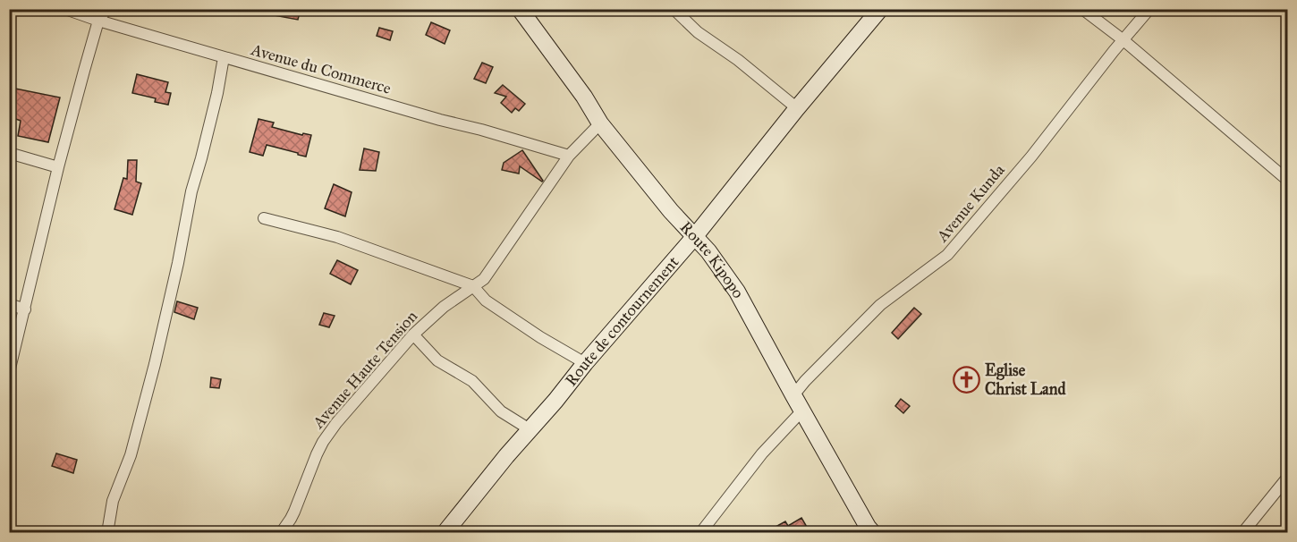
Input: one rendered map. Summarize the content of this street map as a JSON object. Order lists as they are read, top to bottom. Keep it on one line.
{"streets":{"street":["Avenue du Commerce","Avenue Kunda","Route Kipopo","Route de contournement","Avenue Haute Tension"]},"crossings":[["Avenue du Commerce","Avenue Haute Tension"],["Avenue Kunda","Route Kipopo"],["Route Kipopo","Route de contournement"],["Route Kipopo","Avenue Haute Tension"]],"places":{"church":["Eglise Christ Land"]}}
